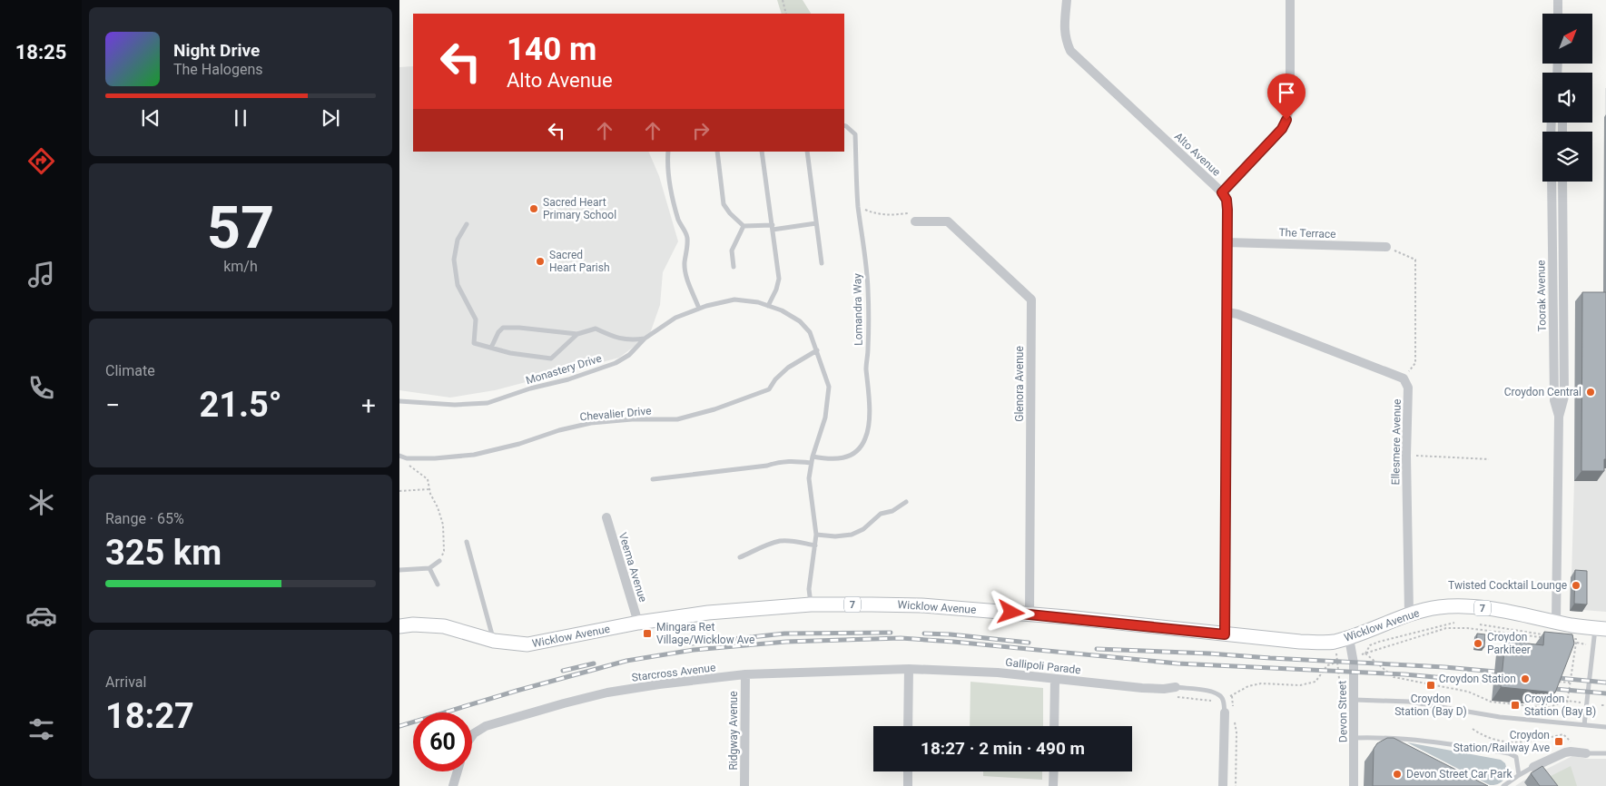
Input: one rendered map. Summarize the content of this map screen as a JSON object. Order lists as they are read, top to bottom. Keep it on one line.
{"streets":{"main road":["7","Wicklow Avenue"],"street":["Alto Avenue","The Terrace","Toorak Avenue","Glenora Avenue","Ellesmere Avenue","Veema Avenue","Gallipoli Parade","Starcross Avenue","Devon Street","Ridgway Avenue"],"lane":["Lomandra Way","Monastery Drive","Chevalier Drive"]},"crossings":[["Alto Avenue","The Terrace"],["Alto Avenue","Wicklow Avenue"],["Toorak Avenue","Wicklow Avenue"],["Lomandra Way","Monastery Drive"],["Monastery Drive","Chevalier Drive"],["Monastery Drive","Wicklow Avenue"],["Glenora Avenue","Wicklow Avenue"],["Ellesmere Avenue","Wicklow Avenue"],["Veema Avenue","Wicklow Avenue"],["Wicklow Avenue","Devon Street"],["Gallipoli Parade","Starcross Avenue"],["Starcross Avenue","Ridgway Avenue"]],"places":{"other":["Sacred Heart Primary School","Sacred Heart Parish","Croydon Central","Twisted Cocktail Lounge","Croydon Parkiteer","Croydon Station","Devon Street Car Park"],"transit":["Mingara Ret Village/Wicklow Ave","Croydon Station (Bay D)","Croydon Station (Bay B)","Croydon Station/Railway Ave"]},"north":"top right","page":{"tabs":"18:25","turn":["140 m","Alto Avenue"],"song":["Night Drive","The Halogens"],"tile":[["57","km/h"],"Climate",["Range · 65%","325 km"],["Arrival","18:27"]],"heat":["−","21.5°","+"],"limit":"60","trip":"18:27 · 2 min · 490 m"}}
